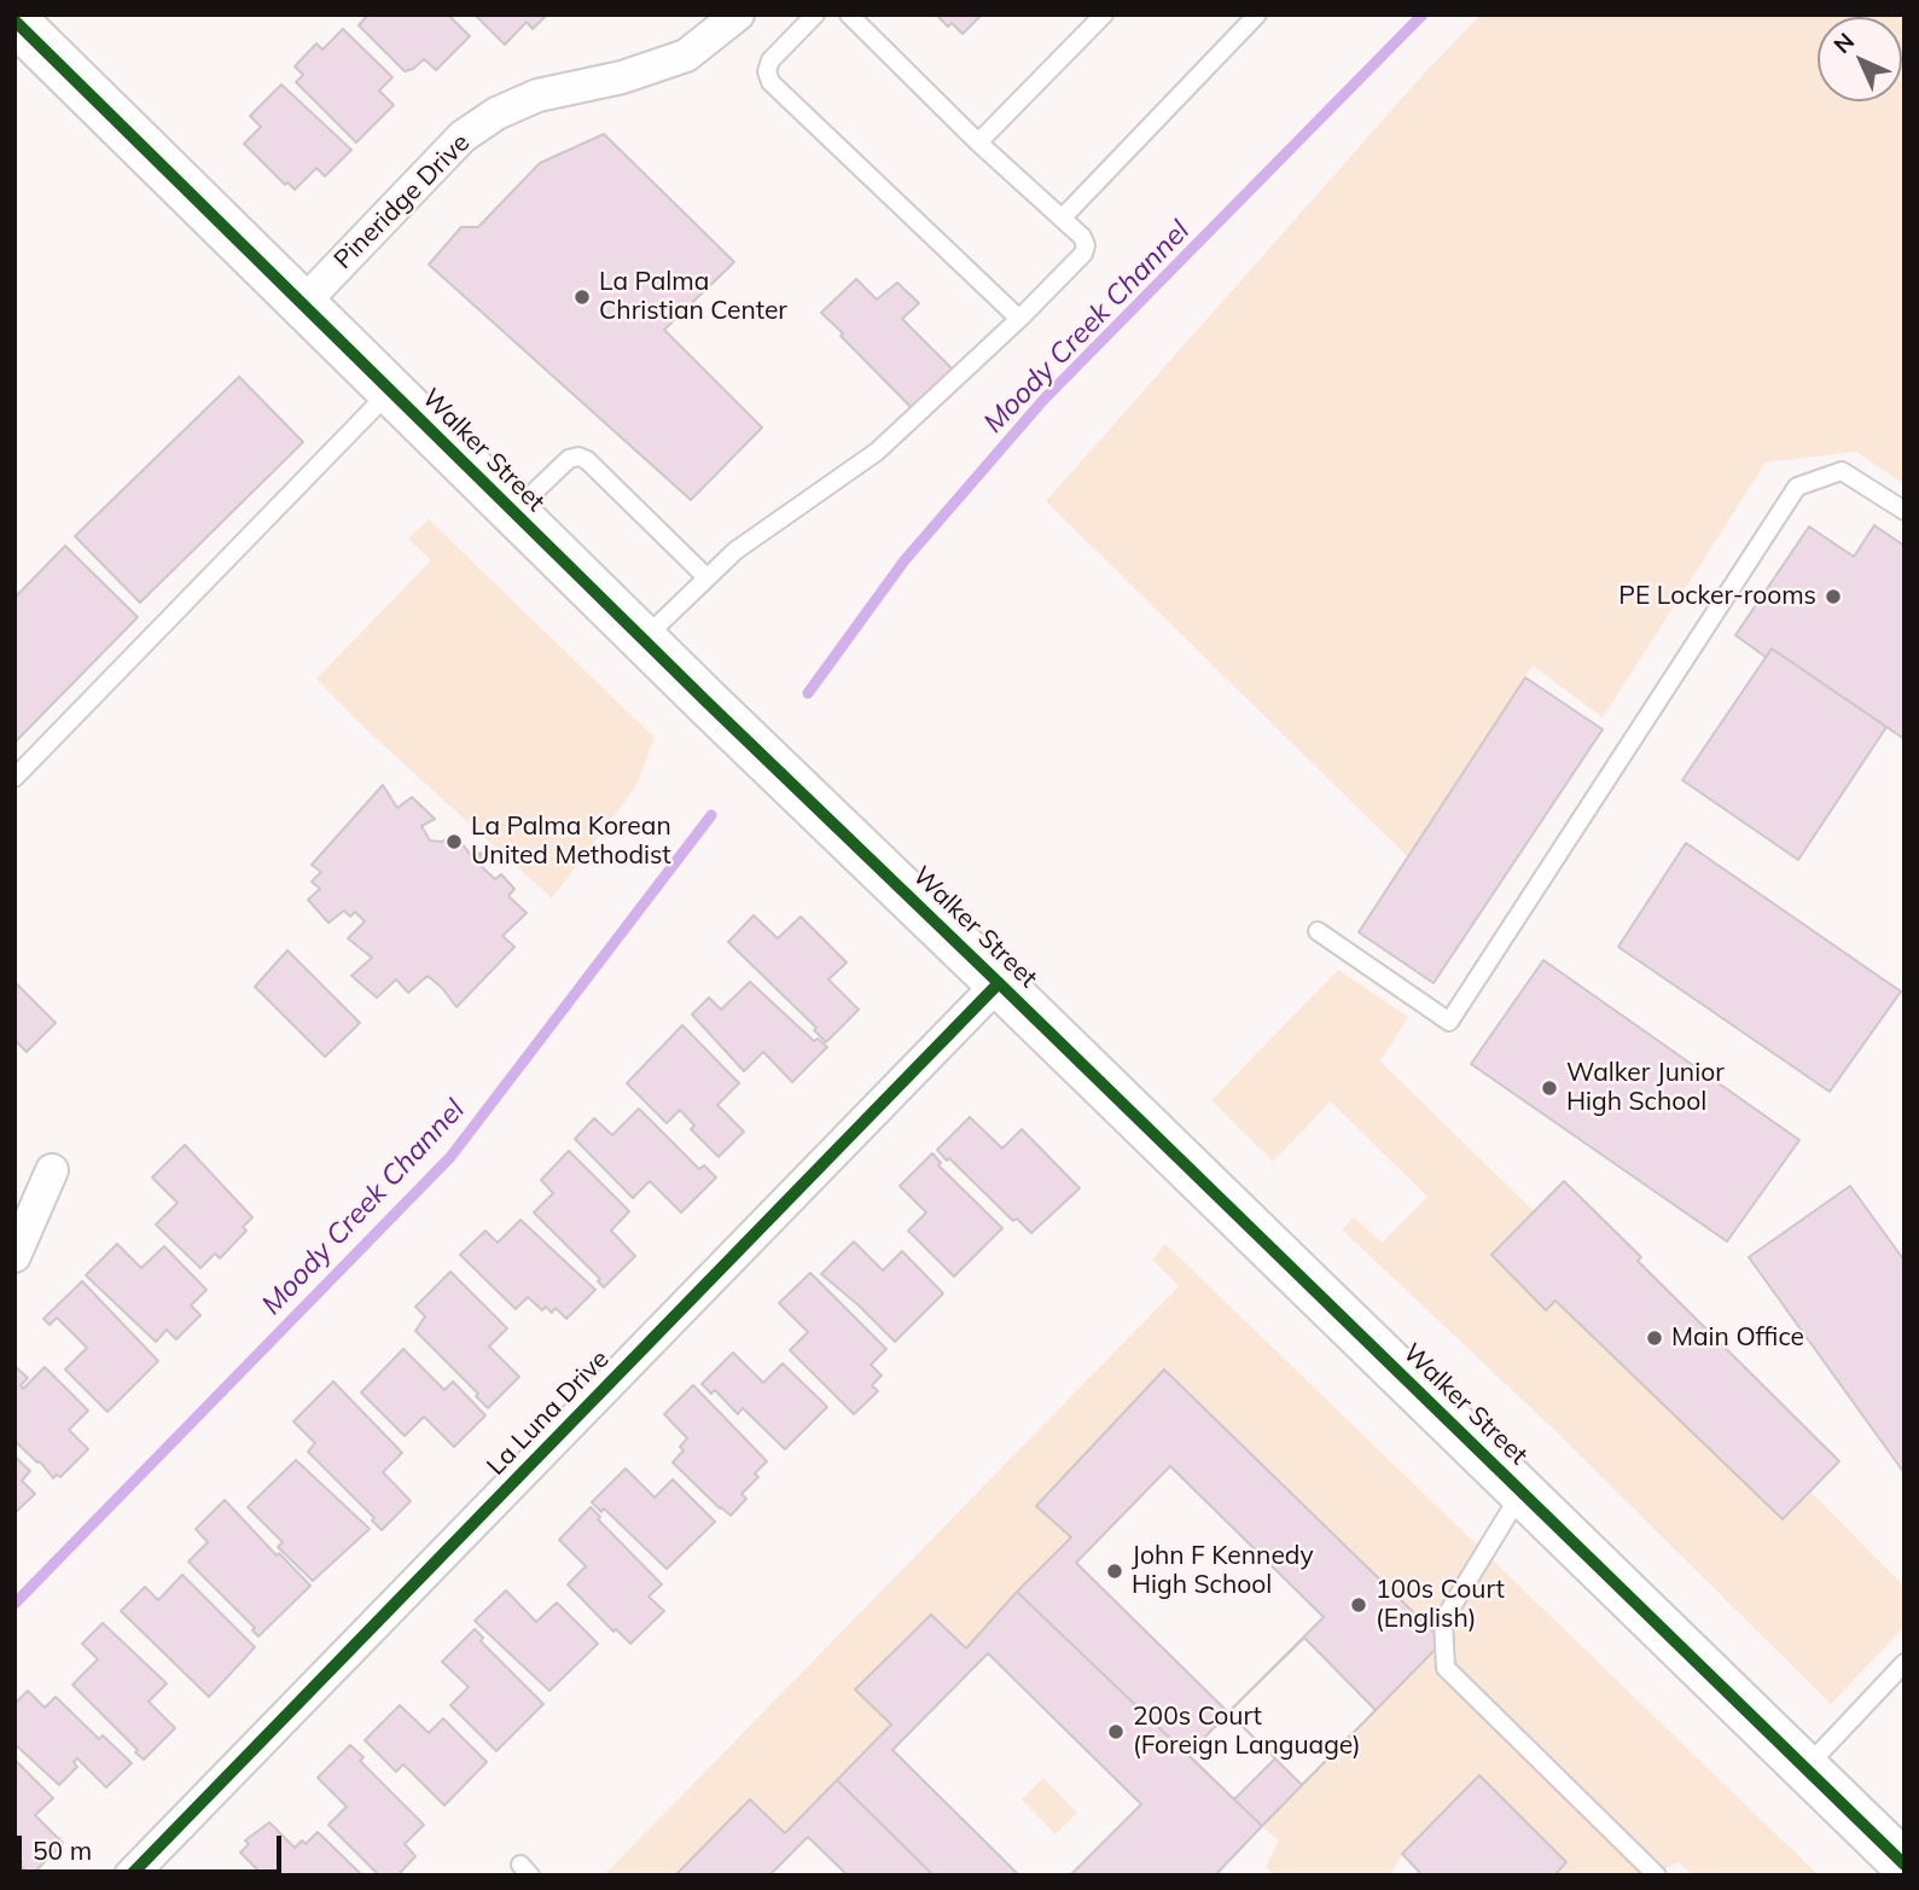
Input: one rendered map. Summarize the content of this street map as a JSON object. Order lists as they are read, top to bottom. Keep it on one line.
{"streets":{"main road":["Walker Street"],"street":["Pineridge Drive","La Luna Drive"]},"crossings":[["Pineridge Drive","Walker Street"],["Walker Street","La Luna Drive"]],"water":["Moody Creek Channel"],"places":["La Palma Christian Center","PE Locker-rooms","La Palma Korean United Methodist","Walker Junior High School","Main Office","John F Kennedy High School","100s Court (English)","200s Court (Foreign Language)"],"scale_bar":"50 m","north":"top left"}
